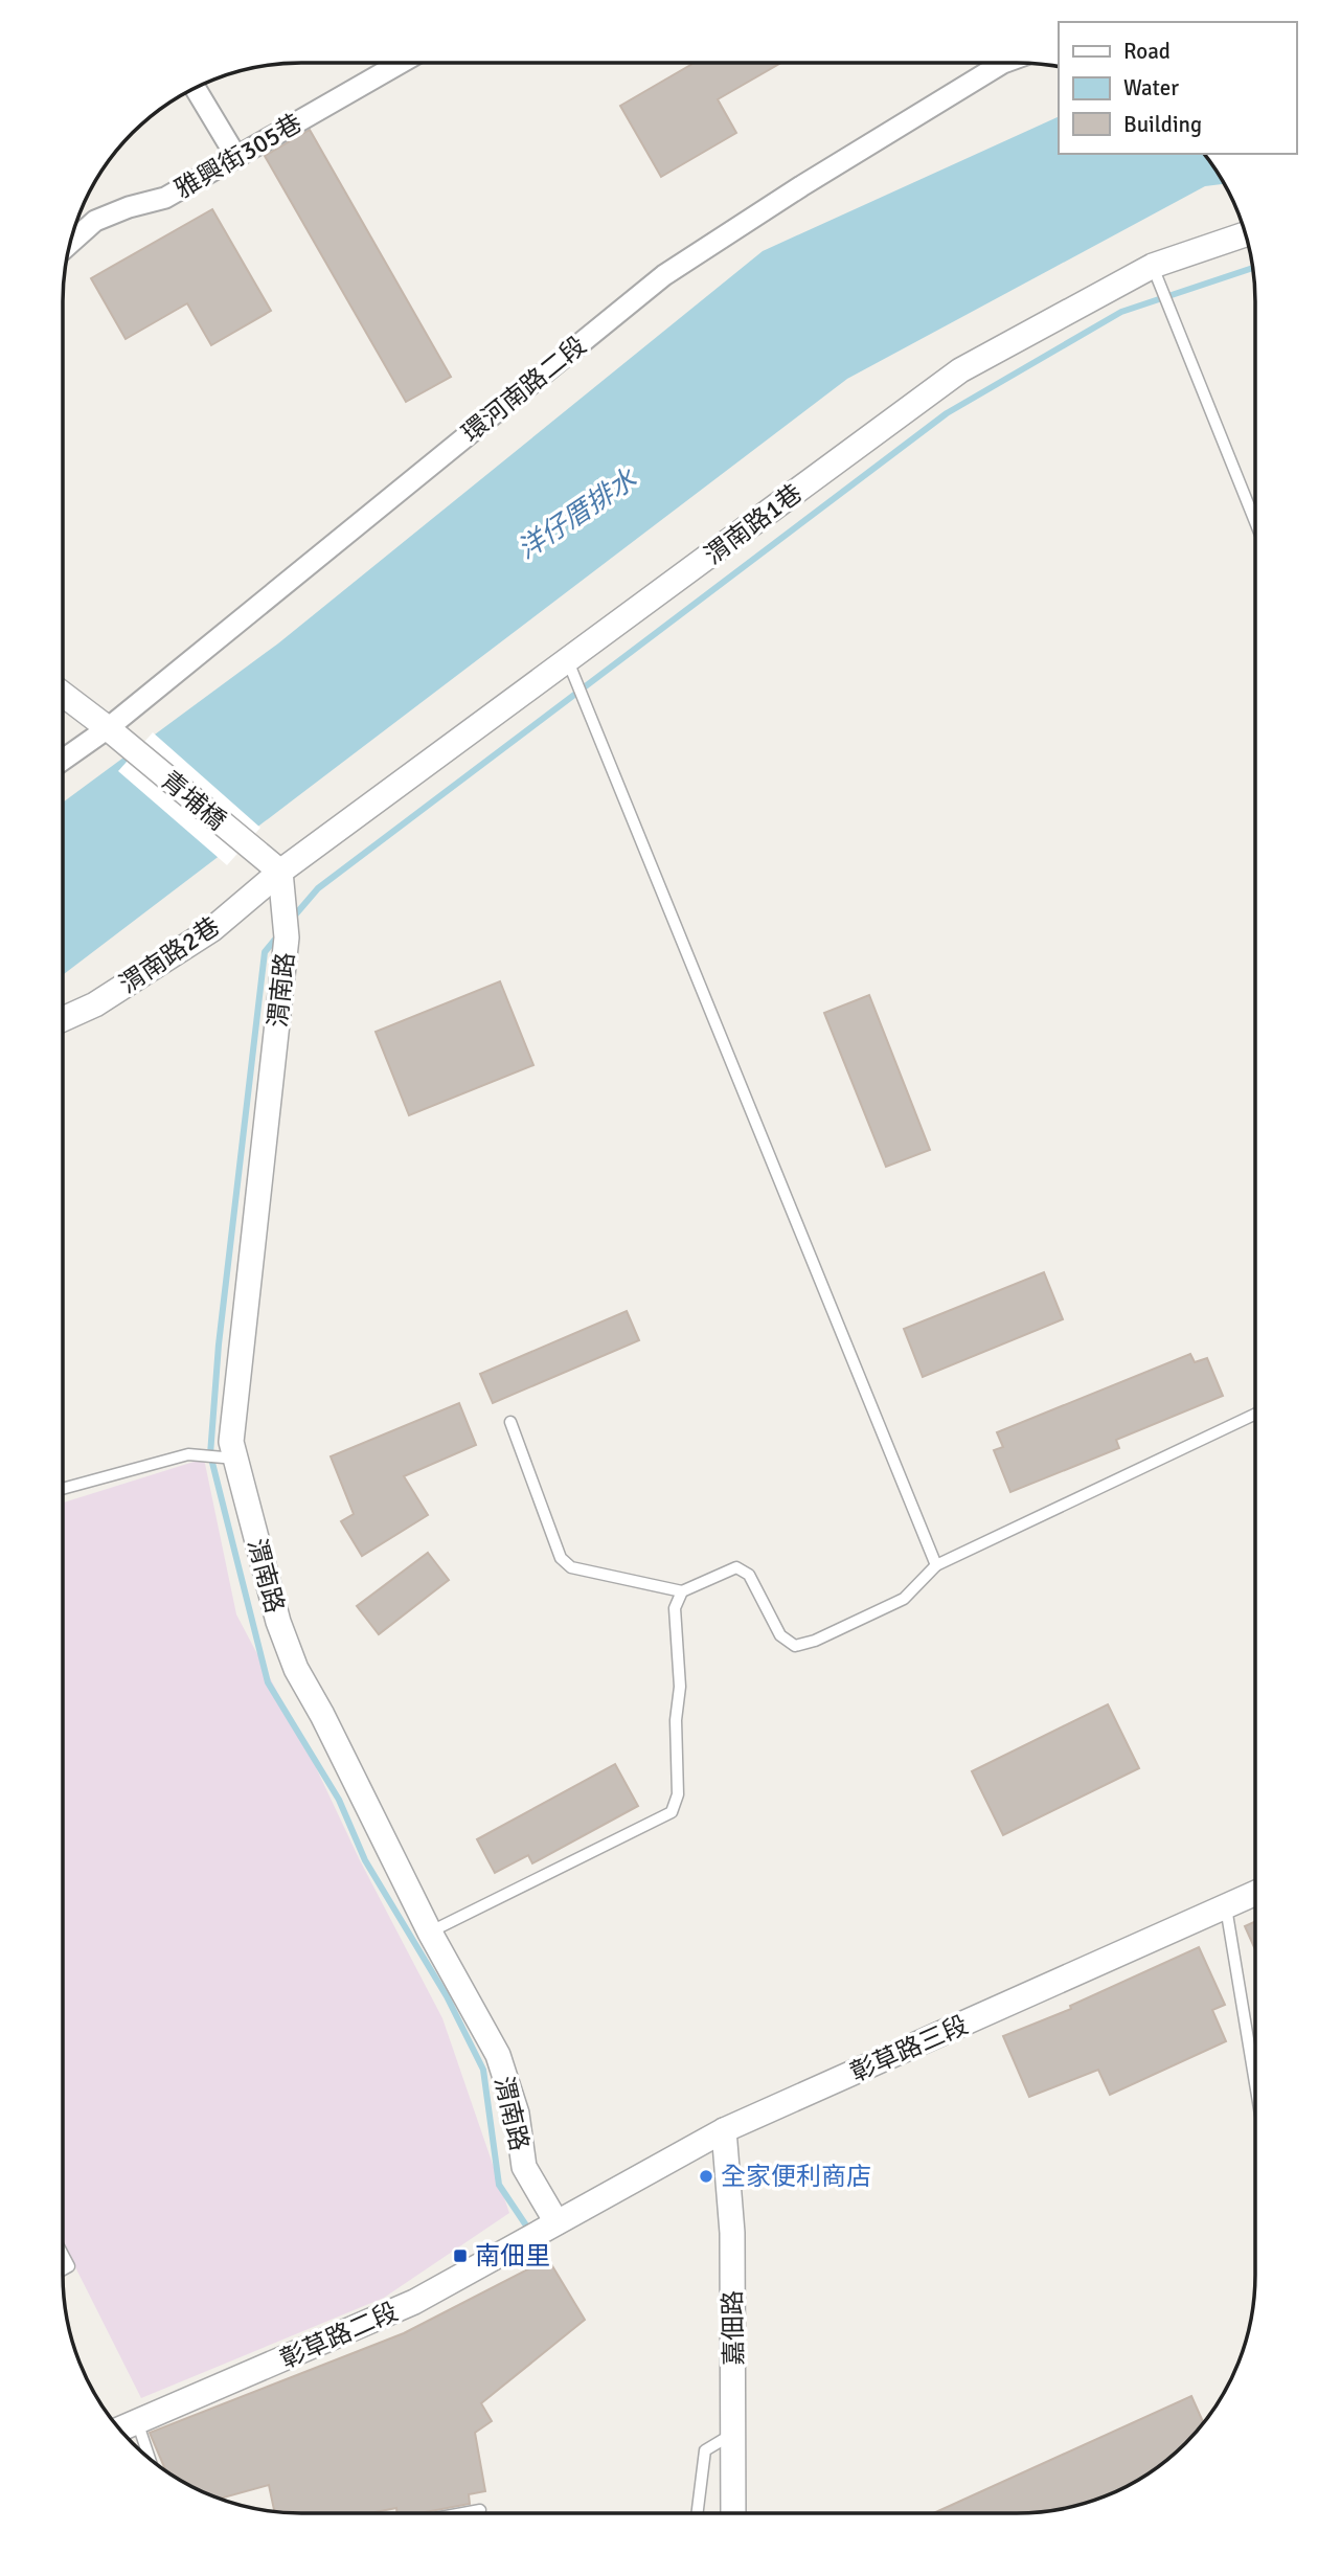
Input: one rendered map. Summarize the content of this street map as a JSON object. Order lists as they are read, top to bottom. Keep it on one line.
{"streets":{"street":["雅興街305巷","環河南路二段","渭南路1巷","青埔橋","渭南路2巷","渭南路","彰草路三段","嘉佃路","彰草路二段"]},"crossings":[["環河南路二段","青埔橋"],["渭南路1巷","青埔橋"],["渭南路1巷","渭南路2巷"],["渭南路1巷","渭南路"],["青埔橋","渭南路2巷"],["青埔橋","渭南路"],["渭南路2巷","渭南路"],["渭南路","彰草路三段"],["渭南路","彰草路二段"],["彰草路三段","嘉佃路"],["彰草路三段","彰草路二段"]],"water":["洋仔厝排水"],"places":{"other":["全家便利商店"],"transit":["南佃里"]},"legend":["Road","Water","Building"]}
